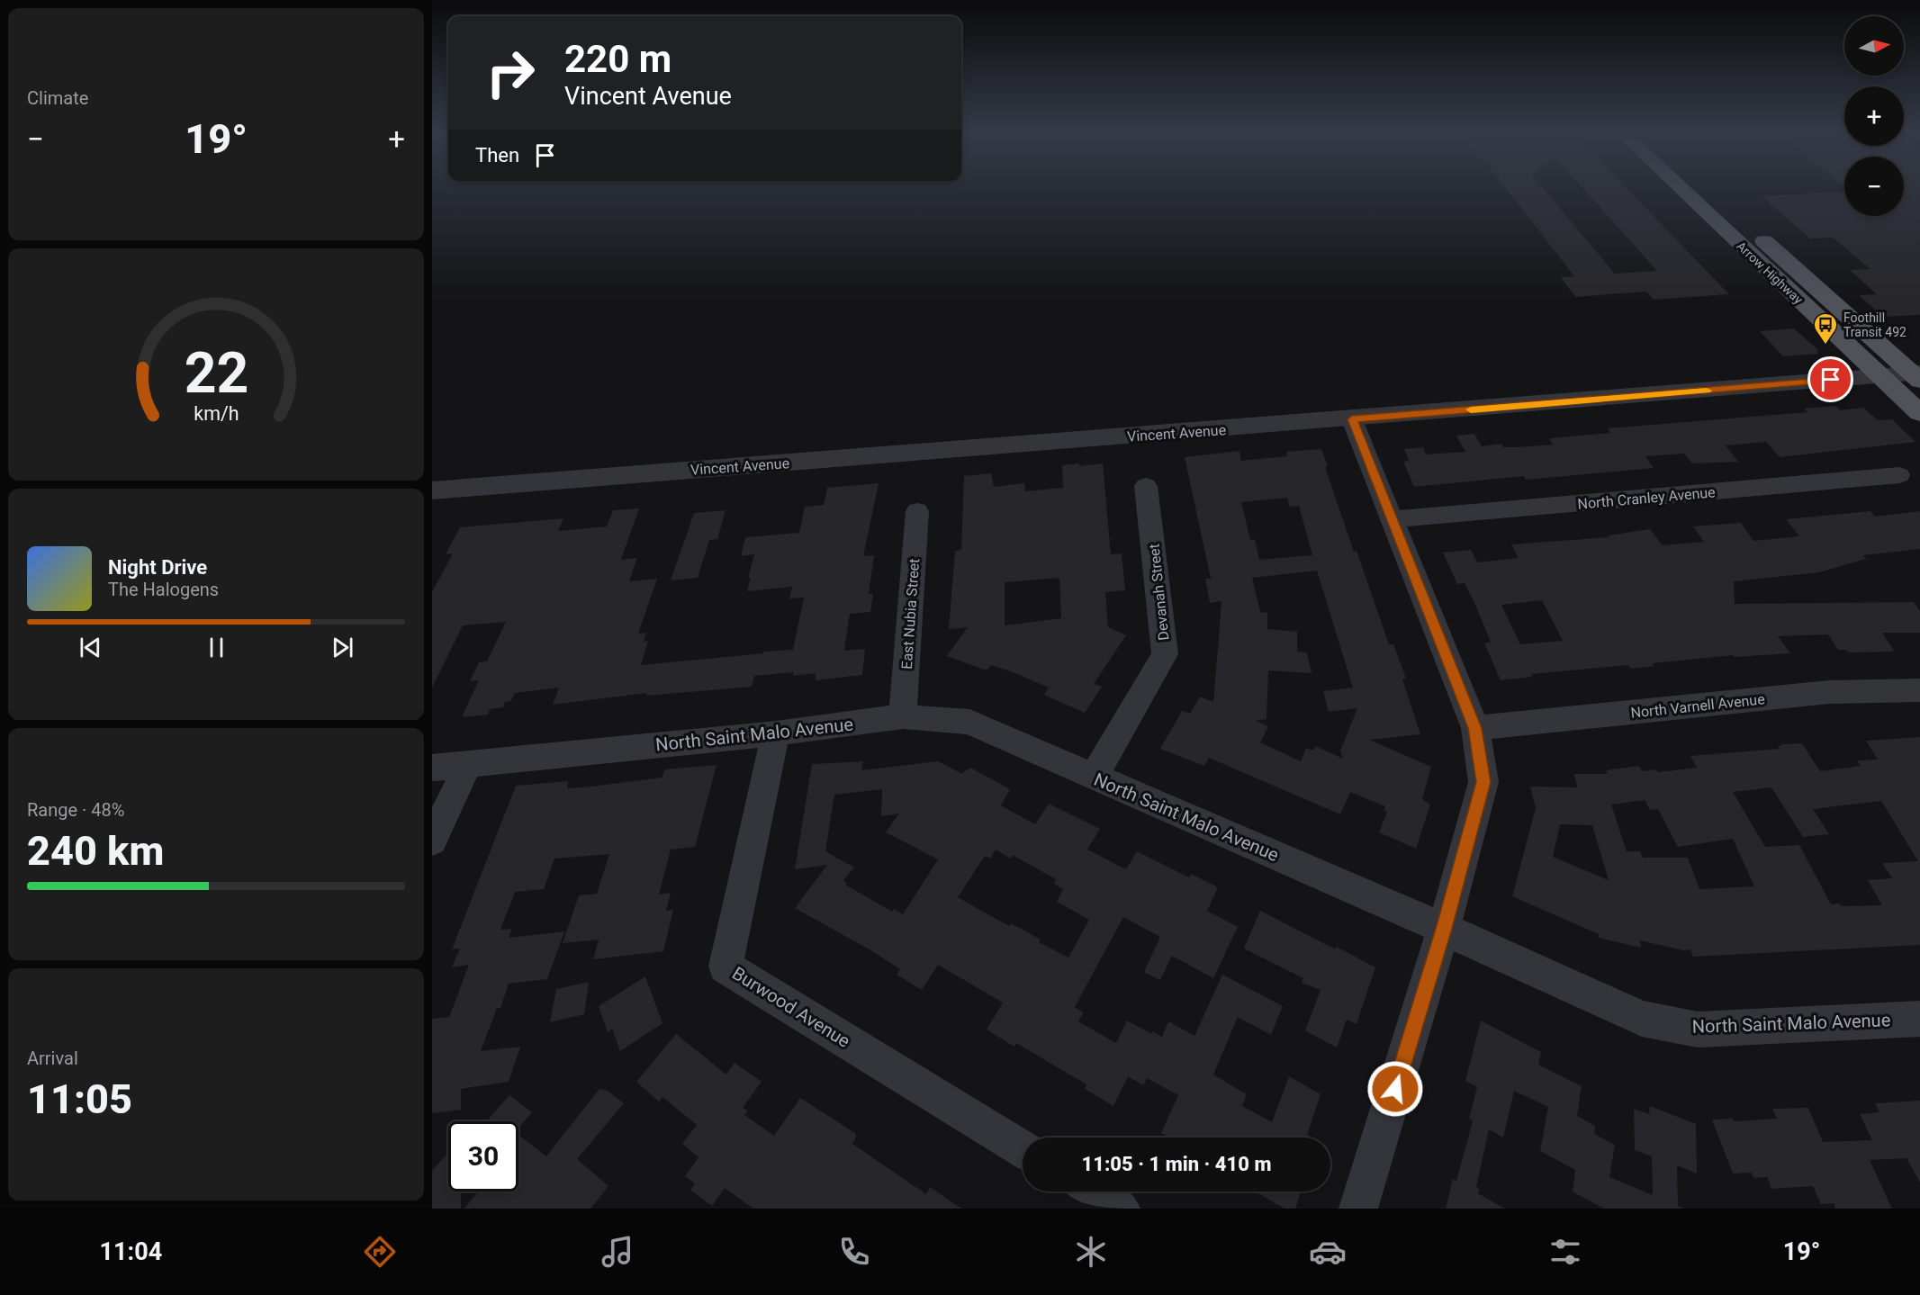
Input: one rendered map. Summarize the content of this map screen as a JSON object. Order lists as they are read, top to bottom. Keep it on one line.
{"streets":{"main road":["Arrow Highway"],"street":["Vincent Avenue","North Cranley Avenue","Devanah Street","East Nubia Street","North Varnell Avenue","North Saint Malo Avenue","Burwood Avenue"]},"crossings":[["Arrow Highway","Vincent Avenue"],["Devanah Street","North Saint Malo Avenue"],["East Nubia Street","North Saint Malo Avenue"],["North Saint Malo Avenue","Burwood Avenue"]],"places":{"bus stop":["Foothill Transit 492"]},"north":"right","page":{"tile":["Climate",["Range · 48%","240 km"],["Arrival","11:05"]],"map_buttons":["+","−"],"turn":["220 m","Vincent Avenue"],"heat":["−","19°","+"],"then":"Then","song":["Night Drive","The Halogens"],"limit":"30","trip":"11:05 · 1 min · 410 m","tabs":["11:04","19°"],"gauge":["22","km/h"]}}
